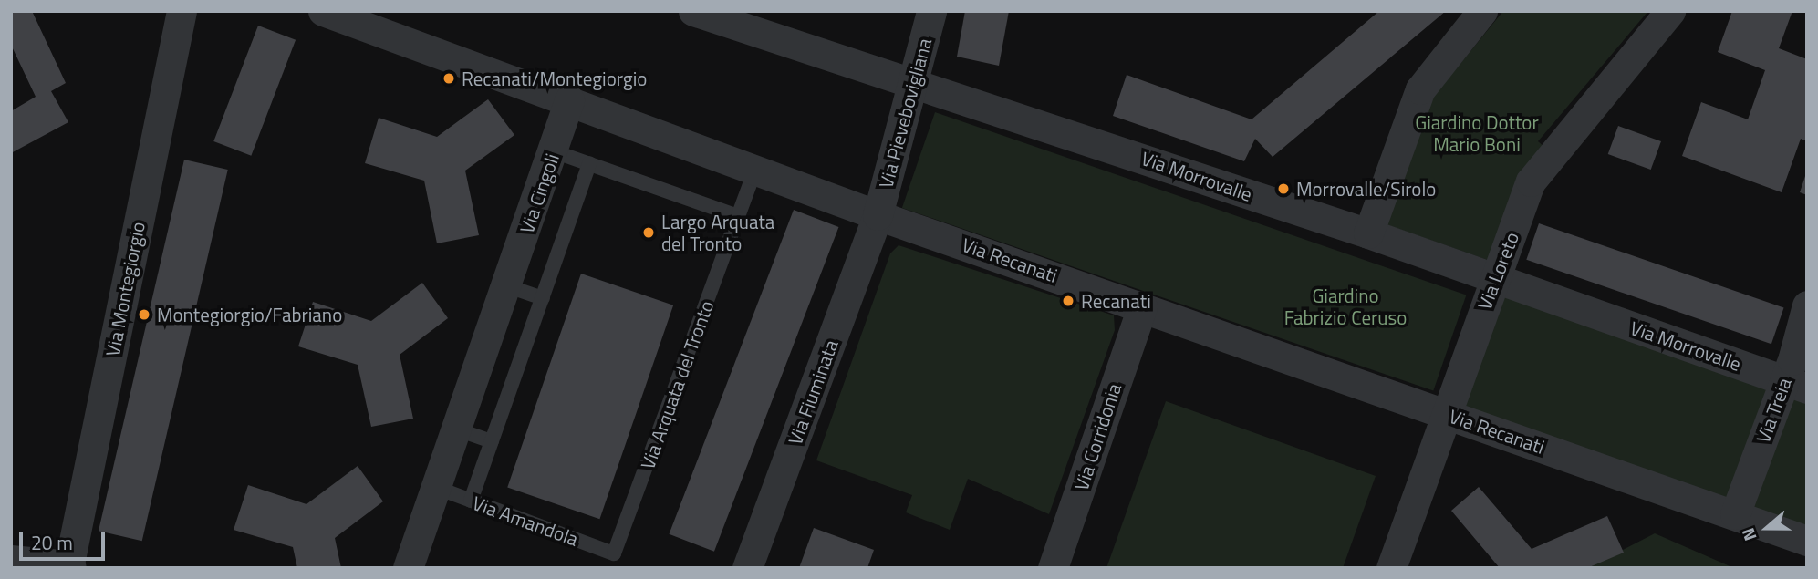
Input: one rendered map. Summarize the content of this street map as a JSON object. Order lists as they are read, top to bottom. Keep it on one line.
{"streets":{"street":["Via Pievebovigliana","Via Morrovalle","Via Cingoli","Via Recanati","Via Loreto","Via Montegiorgio","Via Fiuminata","Via Treia","Via Corridonia"],"lane":["Via Arquata del Tronto","Via Amandola"]},"crossings":[["Via Pievebovigliana","Via Morrovalle"],["Via Pievebovigliana","Via Recanati"],["Via Pievebovigliana","Via Fiuminata"],["Via Morrovalle","Via Loreto"],["Via Morrovalle","Via Treia"],["Via Cingoli","Via Recanati"],["Via Cingoli","Via Amandola"],["Via Recanati","Via Loreto"],["Via Recanati","Via Fiuminata"],["Via Recanati","Via Treia"],["Via Recanati","Via Corridonia"],["Via Arquata del Tronto","Via Amandola"]],"parks":["Giardino Dottor Mario Boni","Giardino Fabrizio Ceruso"],"places":["Recanati/Montegiorgio","Morrovalle/Sirolo","Largo Arquata del Tronto","Recanati","Montegiorgio/Fabriano"],"scale_bar":"20 m","north":"left"}
